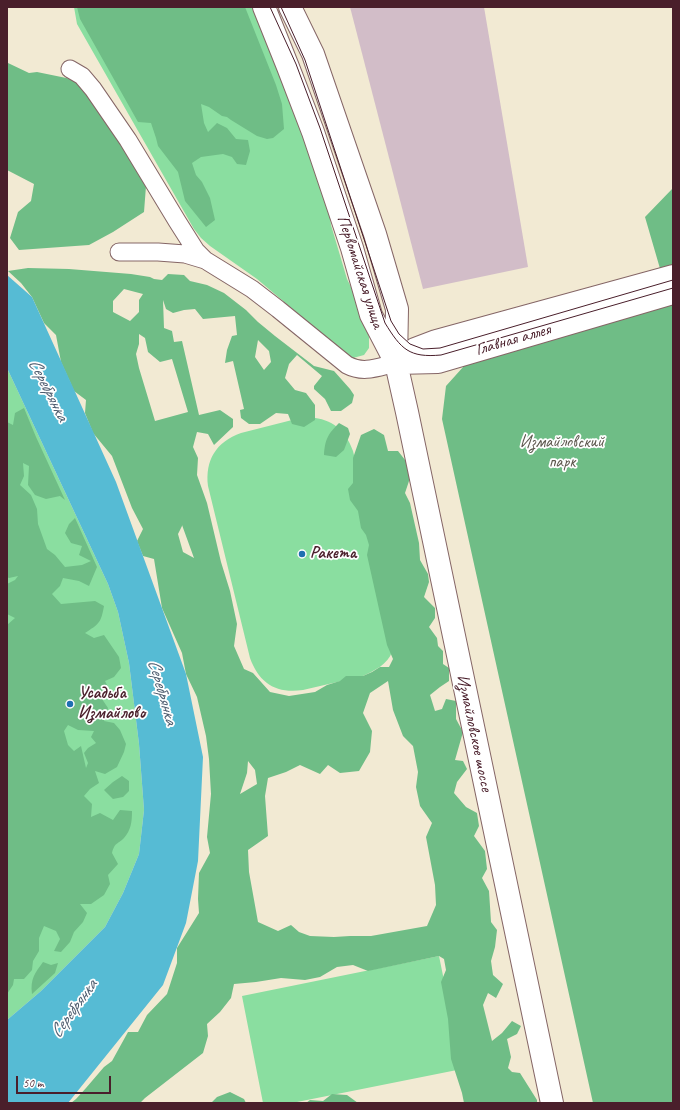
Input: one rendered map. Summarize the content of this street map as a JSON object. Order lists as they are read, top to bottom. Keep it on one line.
{"streets":{"main road":["Первомайская улица","Главная аллея","Измайловское шоссе"]},"crossings":[["Первомайская улица","Главная аллея"],["Первомайская улица","Измайловское шоссе"],["Главная аллея","Измайловское шоссе"]],"water":["Серебрянка"],"parks":["Измайловский парк"],"places":["Ракета","Усадьба Измайлово"],"scale_bar":"50 m"}
